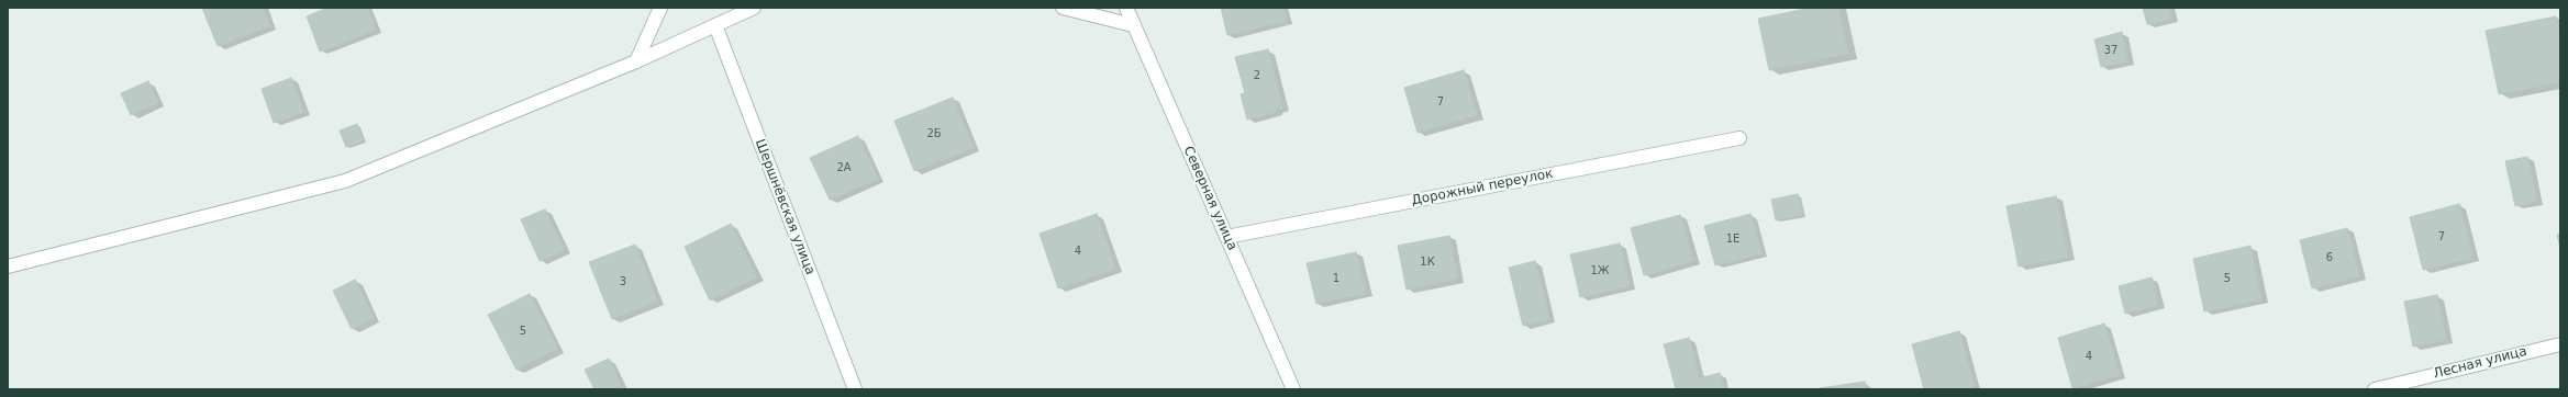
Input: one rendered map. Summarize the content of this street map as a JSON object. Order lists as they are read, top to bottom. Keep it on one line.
{"streets":{"street":["Дорожный переулок","Северная улица","Шершнёвская улица","Лесная улица"]},"crossings":[["Дорожный переулок","Северная улица"]],"house_numbers":["37","2","7","2Б","2А","7","1Е","4","6","1К","1Ж","1","5","3","5","4"]}
